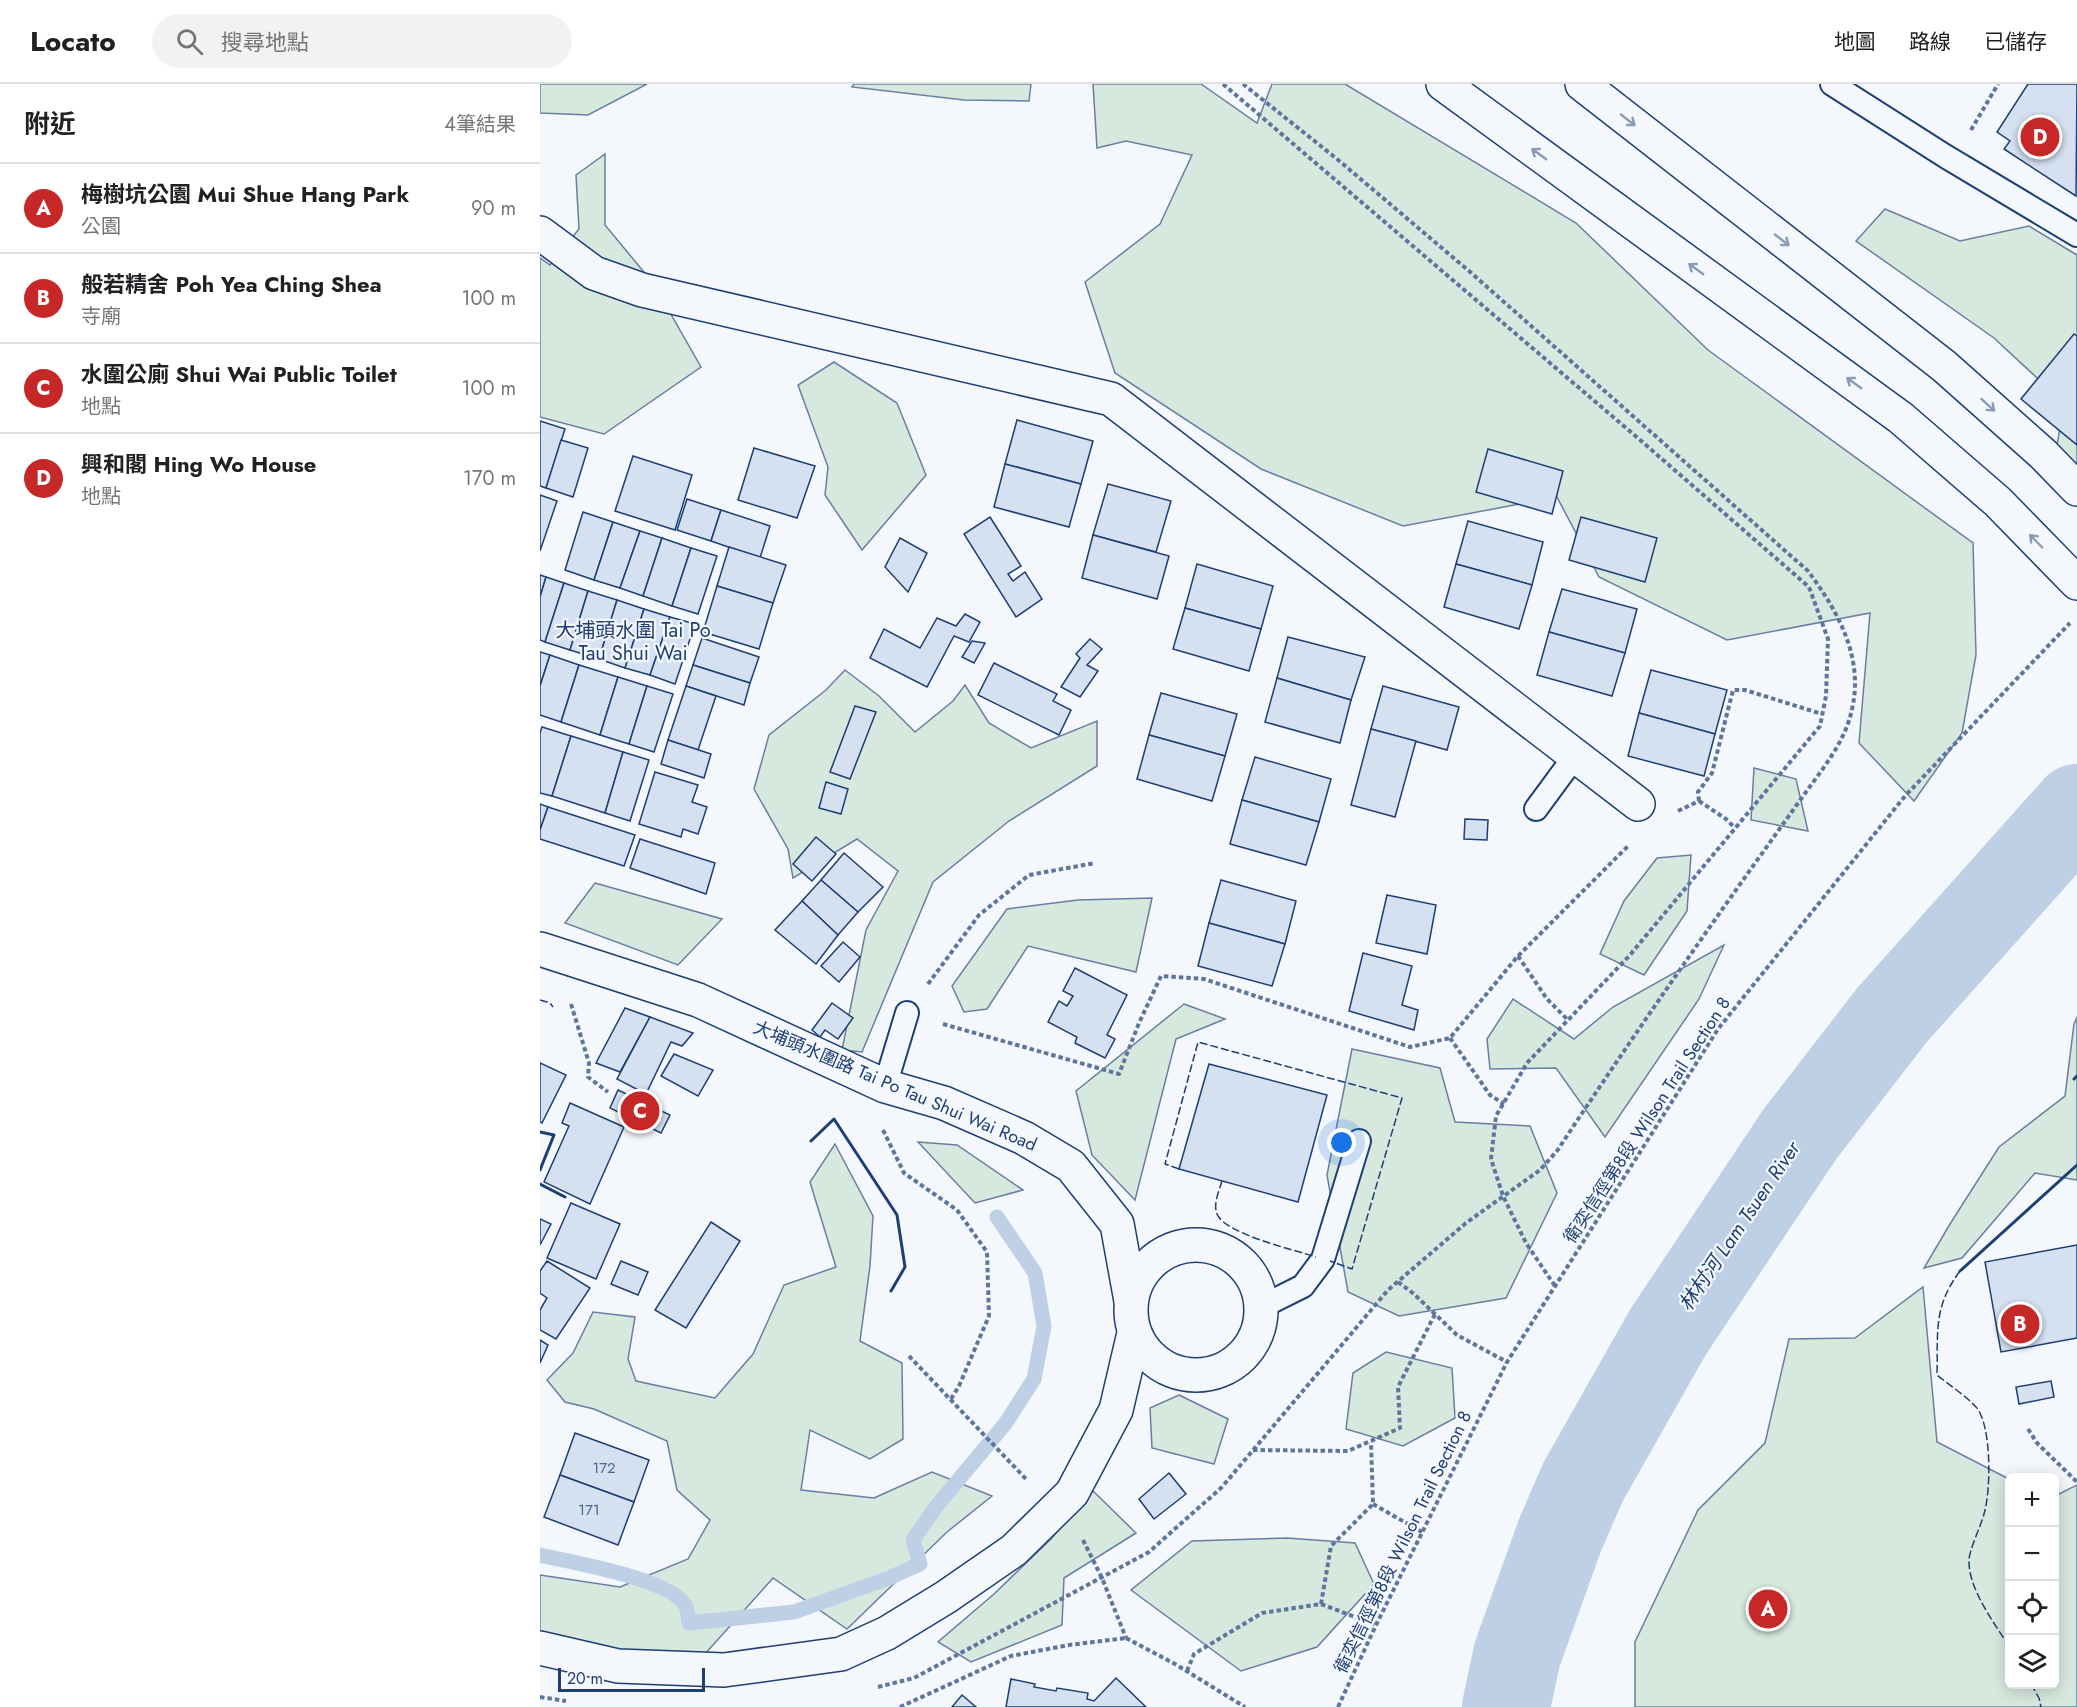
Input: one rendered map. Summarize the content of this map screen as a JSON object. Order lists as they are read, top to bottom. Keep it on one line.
{"streets":{"main road":["大埔頭水圍路 Tai Po Tau Shui Wai Road"],"path":["衛奕信徑第8段 Wilson Trail Section 8"]},"districts":["大埔頭水圍 Tai Po Tau Shui Wai"],"water":["林村河 Lam Tsuen River"],"house_numbers":["172","171"],"scale_bar":"20 m","page":{"header":"Locato","search":"搜尋地點","nav":["地圖","路線","已儲存"],"heading":["附近","4筆結果"],"pins":["D","C","B","A"],"list":[{"mark":"A","name":"梅樹坑公園 Mui Shue Hang Park","note":"公園","value":"90 m"},{"mark":"B","name":"般若精舍 Poh Yea Ching Shea","note":"寺廟","value":"100 m"},{"mark":"C","name":"水圍公廁 Shui Wai Public Toilet","note":"地點","value":"100 m"},{"mark":"D","name":"興和閣 Hing Wo House","note":"地點","value":"170 m"}],"map_buttons":["+","−"],"scale":"20 m"}}
